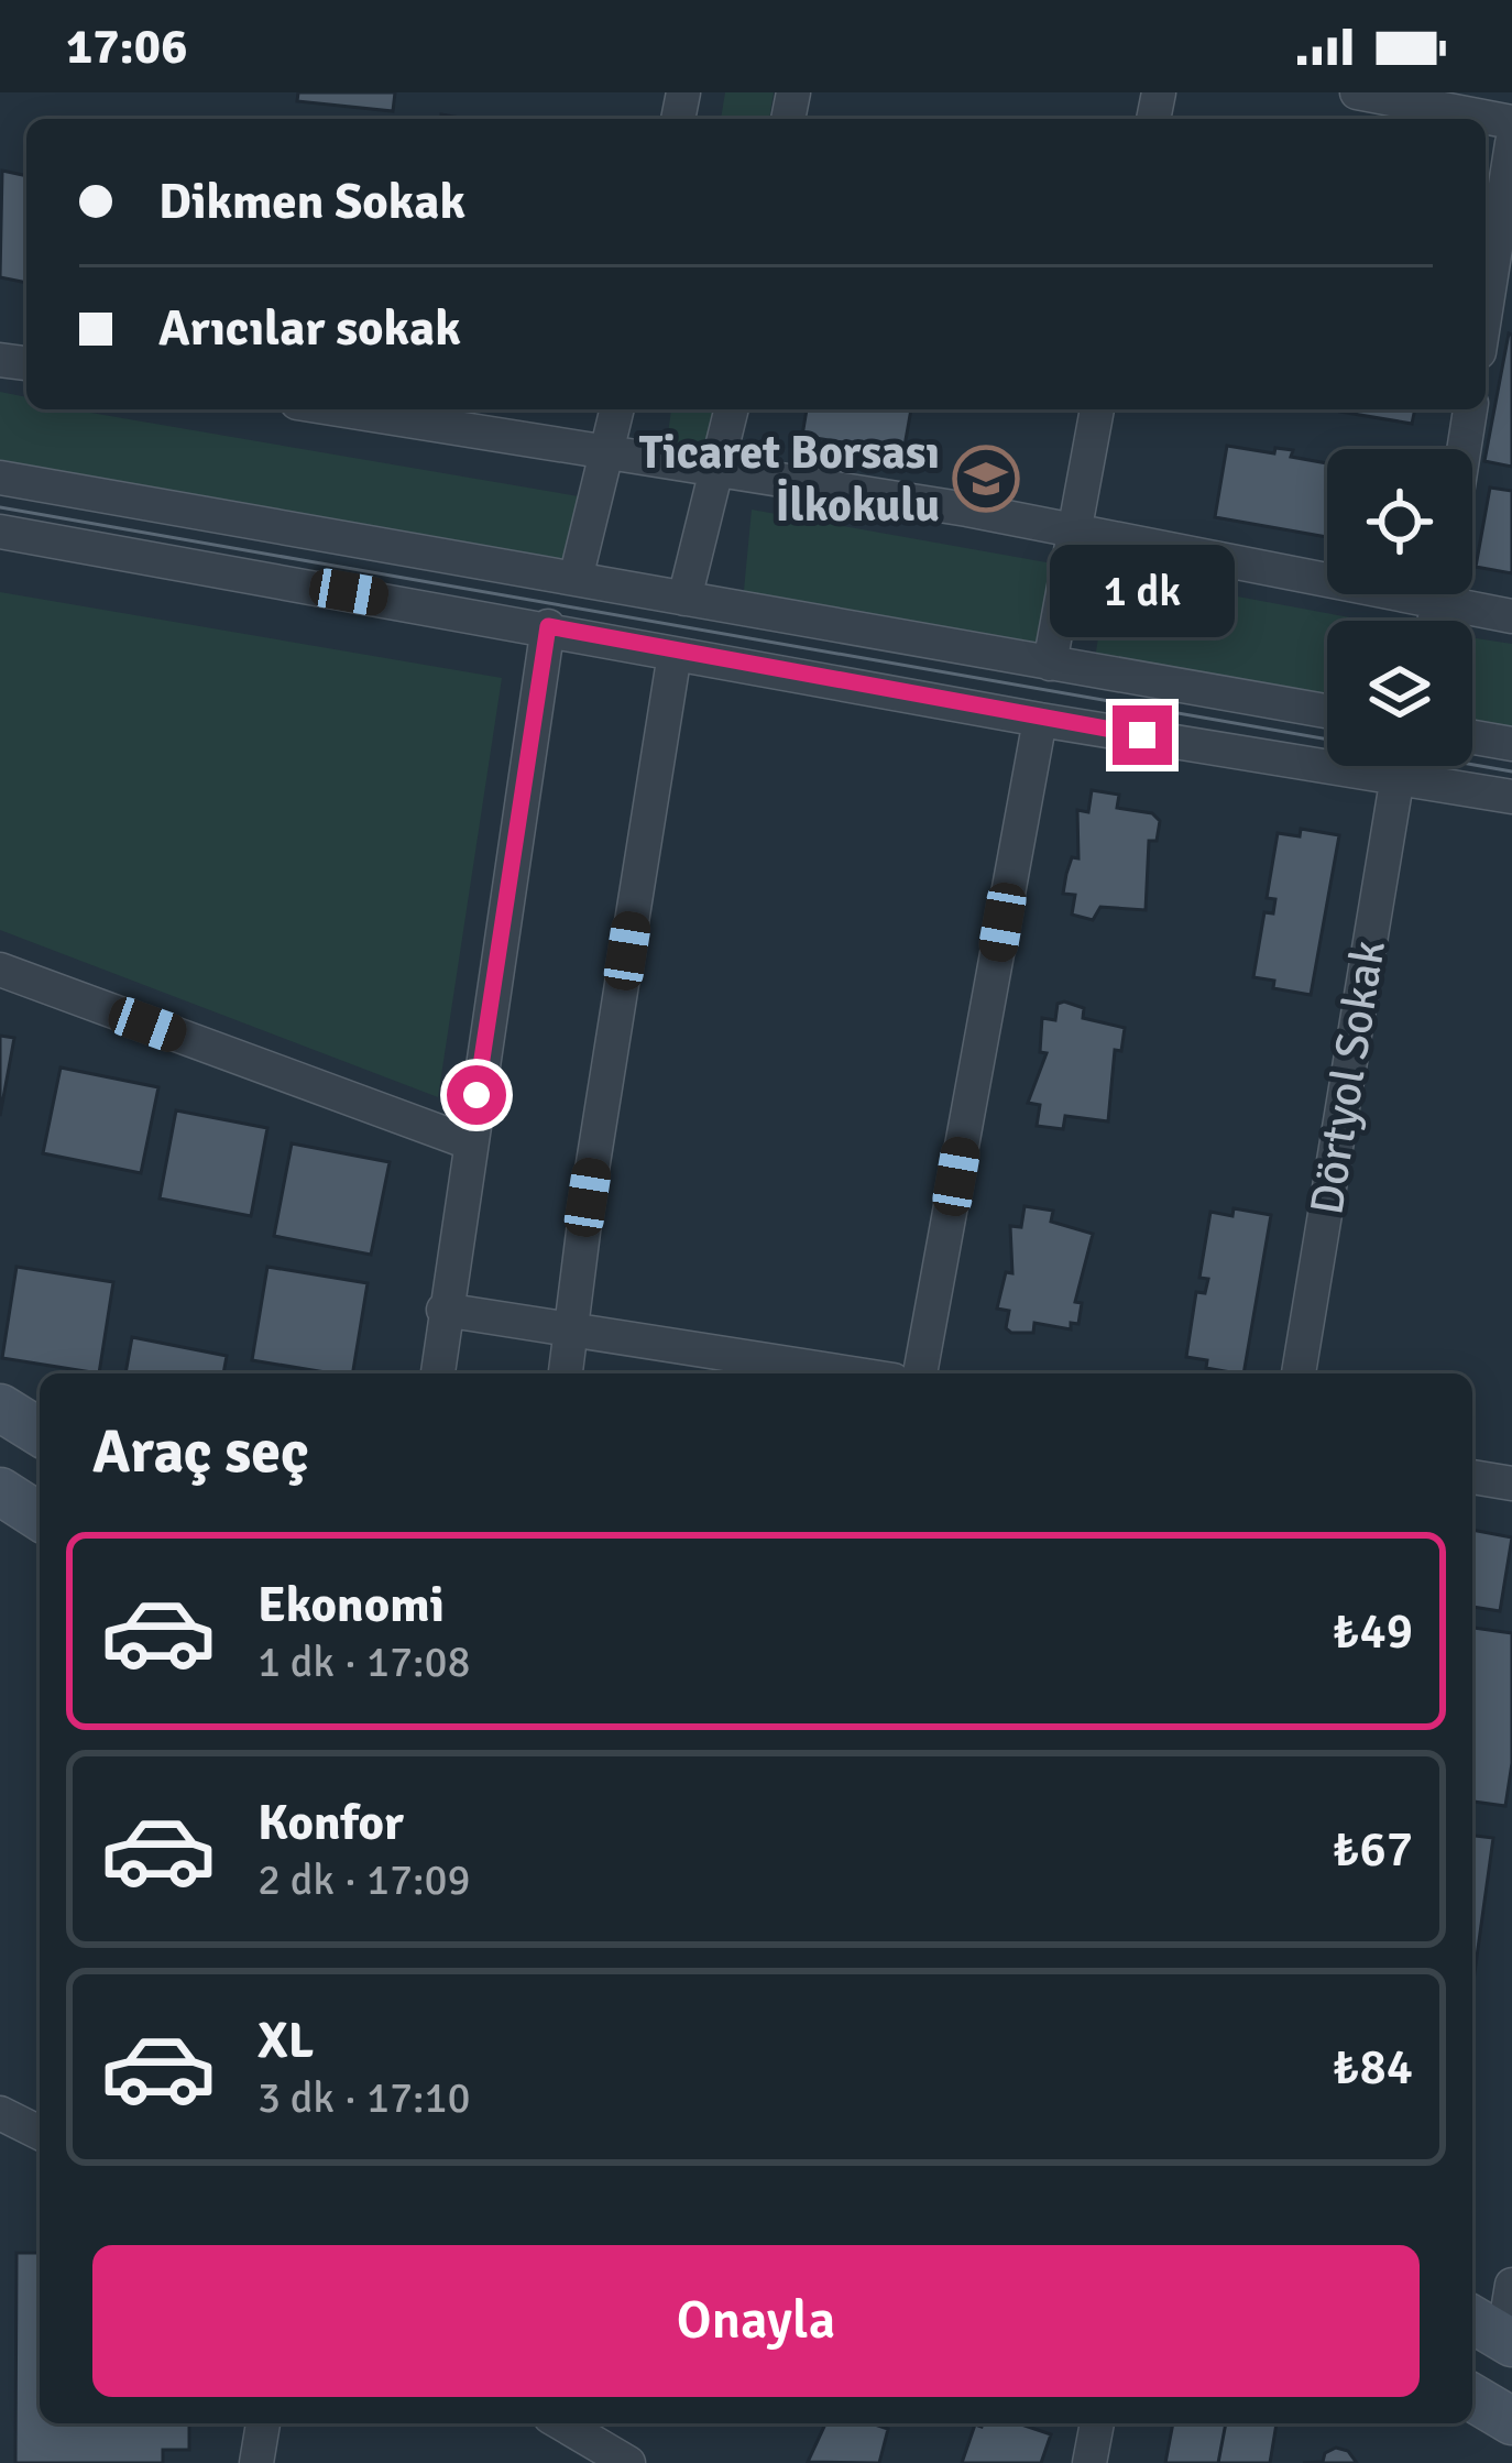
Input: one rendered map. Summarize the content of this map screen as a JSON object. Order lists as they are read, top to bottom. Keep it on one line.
{"streets":{"street":["Dörtyol Sokak"]},"places":{"school or university":["Ticaret Borsası İlkokulu"]},"page":{"status":"17:06","banner":["Dikmen Sokak","Arıcılar sokak"],"bubble":"1 dk","heading":"Araç seç","list":[{"name":"Ekonomi","note":"1 dk · 17:08","value":"₺49"},{"name":"Konfor","note":"2 dk · 17:09","value":"₺67"},{"name":"XL","note":"3 dk · 17:10","value":"₺84"}],"buttons":"Onayla"}}
